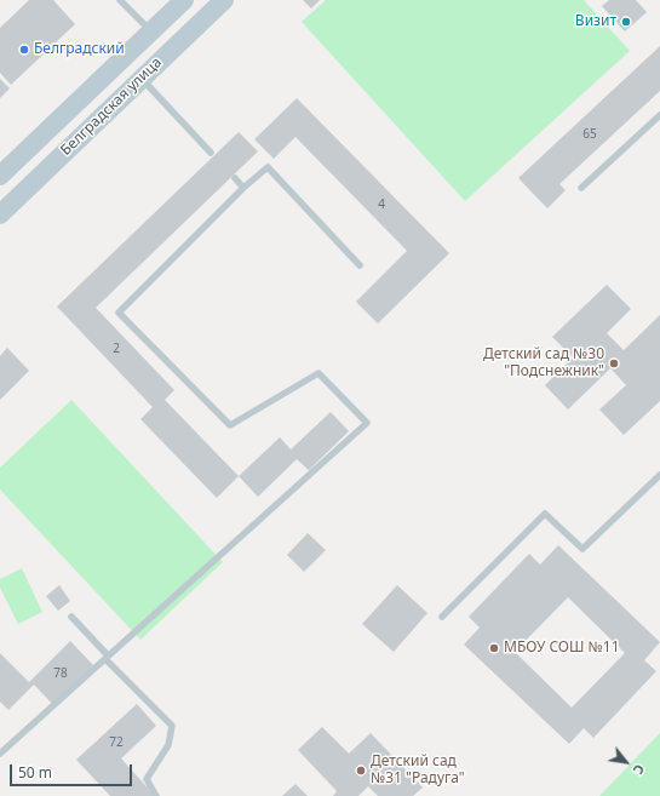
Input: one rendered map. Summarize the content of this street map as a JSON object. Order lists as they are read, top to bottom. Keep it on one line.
{"streets":{"street":["Белградская улица"]},"places":["Визит","Белградский","Детский сад №30 \"Подснежник\"","МБОУ СОШ №11","Детский сад №31 \"Радуга\""],"house_numbers":["65","4","2","78","72"],"scale_bar":"50 m","north":"bottom right"}
